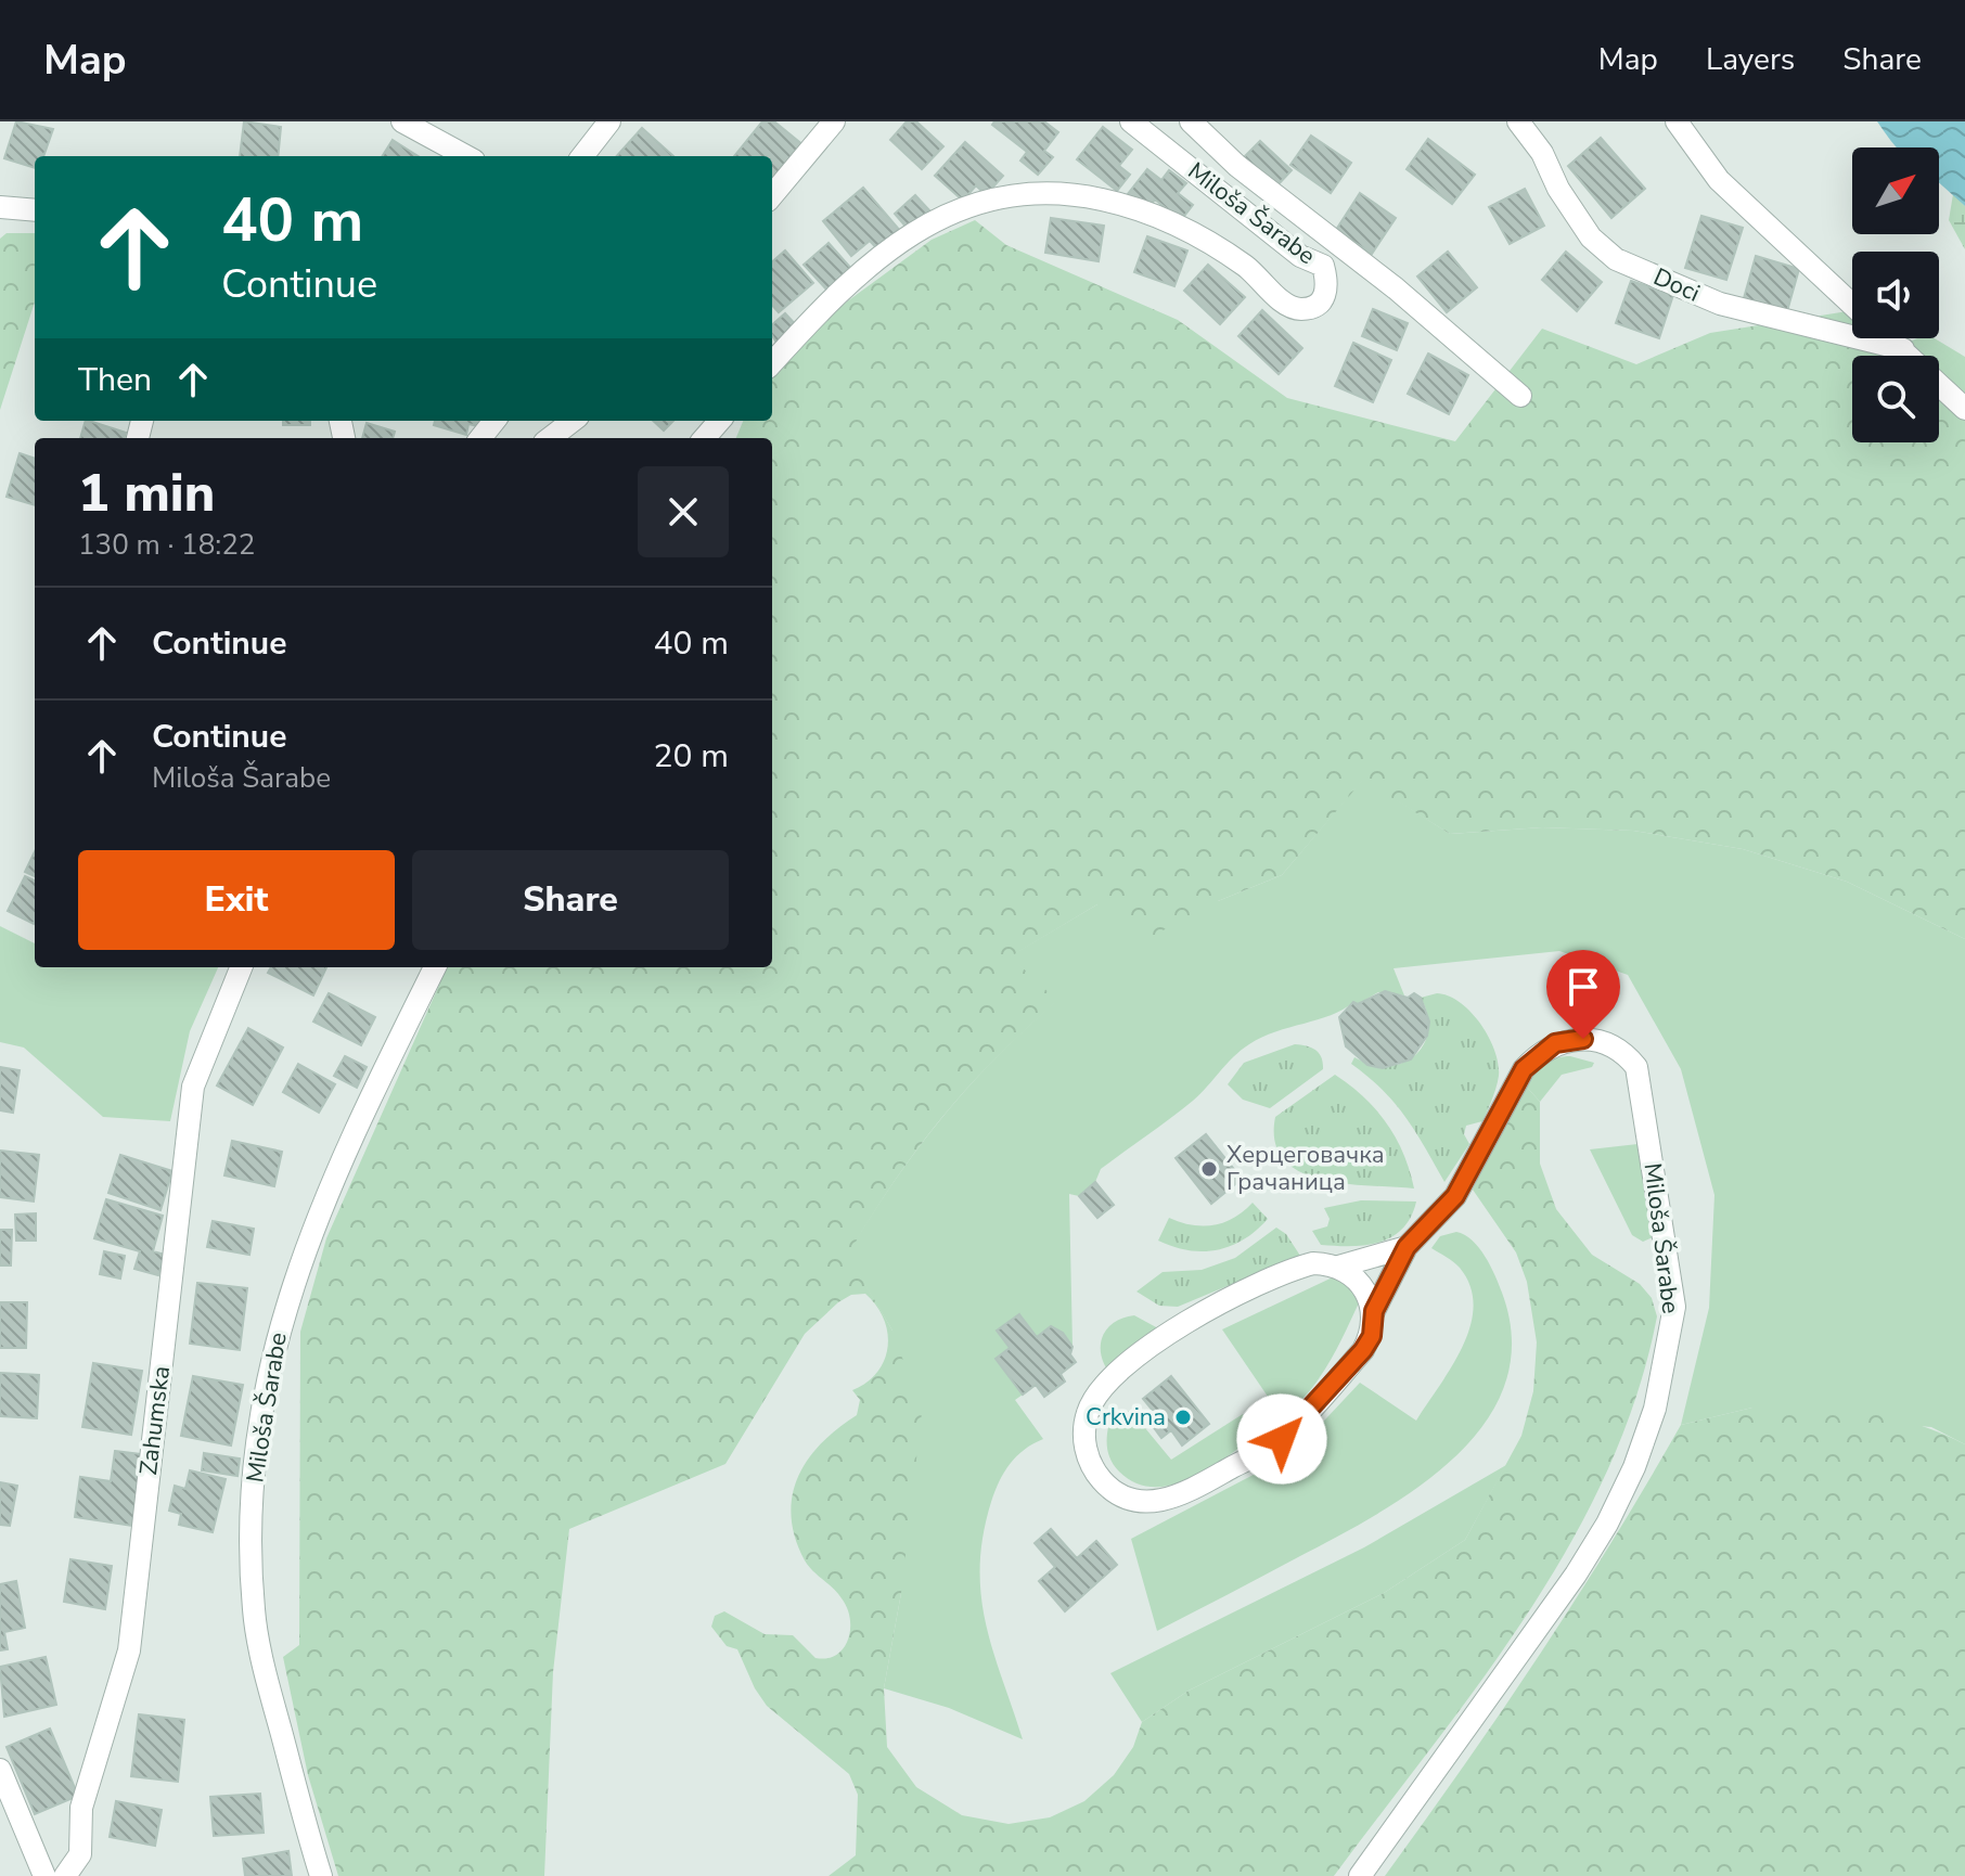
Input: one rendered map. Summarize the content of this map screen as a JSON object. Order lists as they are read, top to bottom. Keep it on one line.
{"streets":{"street":["Miloša Šarabe","Doci","Zahumska"]},"places":["Херцеговачка Грачаница","Crkvina"],"north":"top right","page":{"header":"Map","nav":["Map","Layers","Share"],"turn":["40 m","Continue"],"then":"Then","heading":["1 min","130 m · 18:22"],"list":[{"name":"Continue","value":"40 m"},{"name":"Continue","note":"Miloša Šarabe","value":"20 m"}],"buttons":["Exit","Share"]}}
